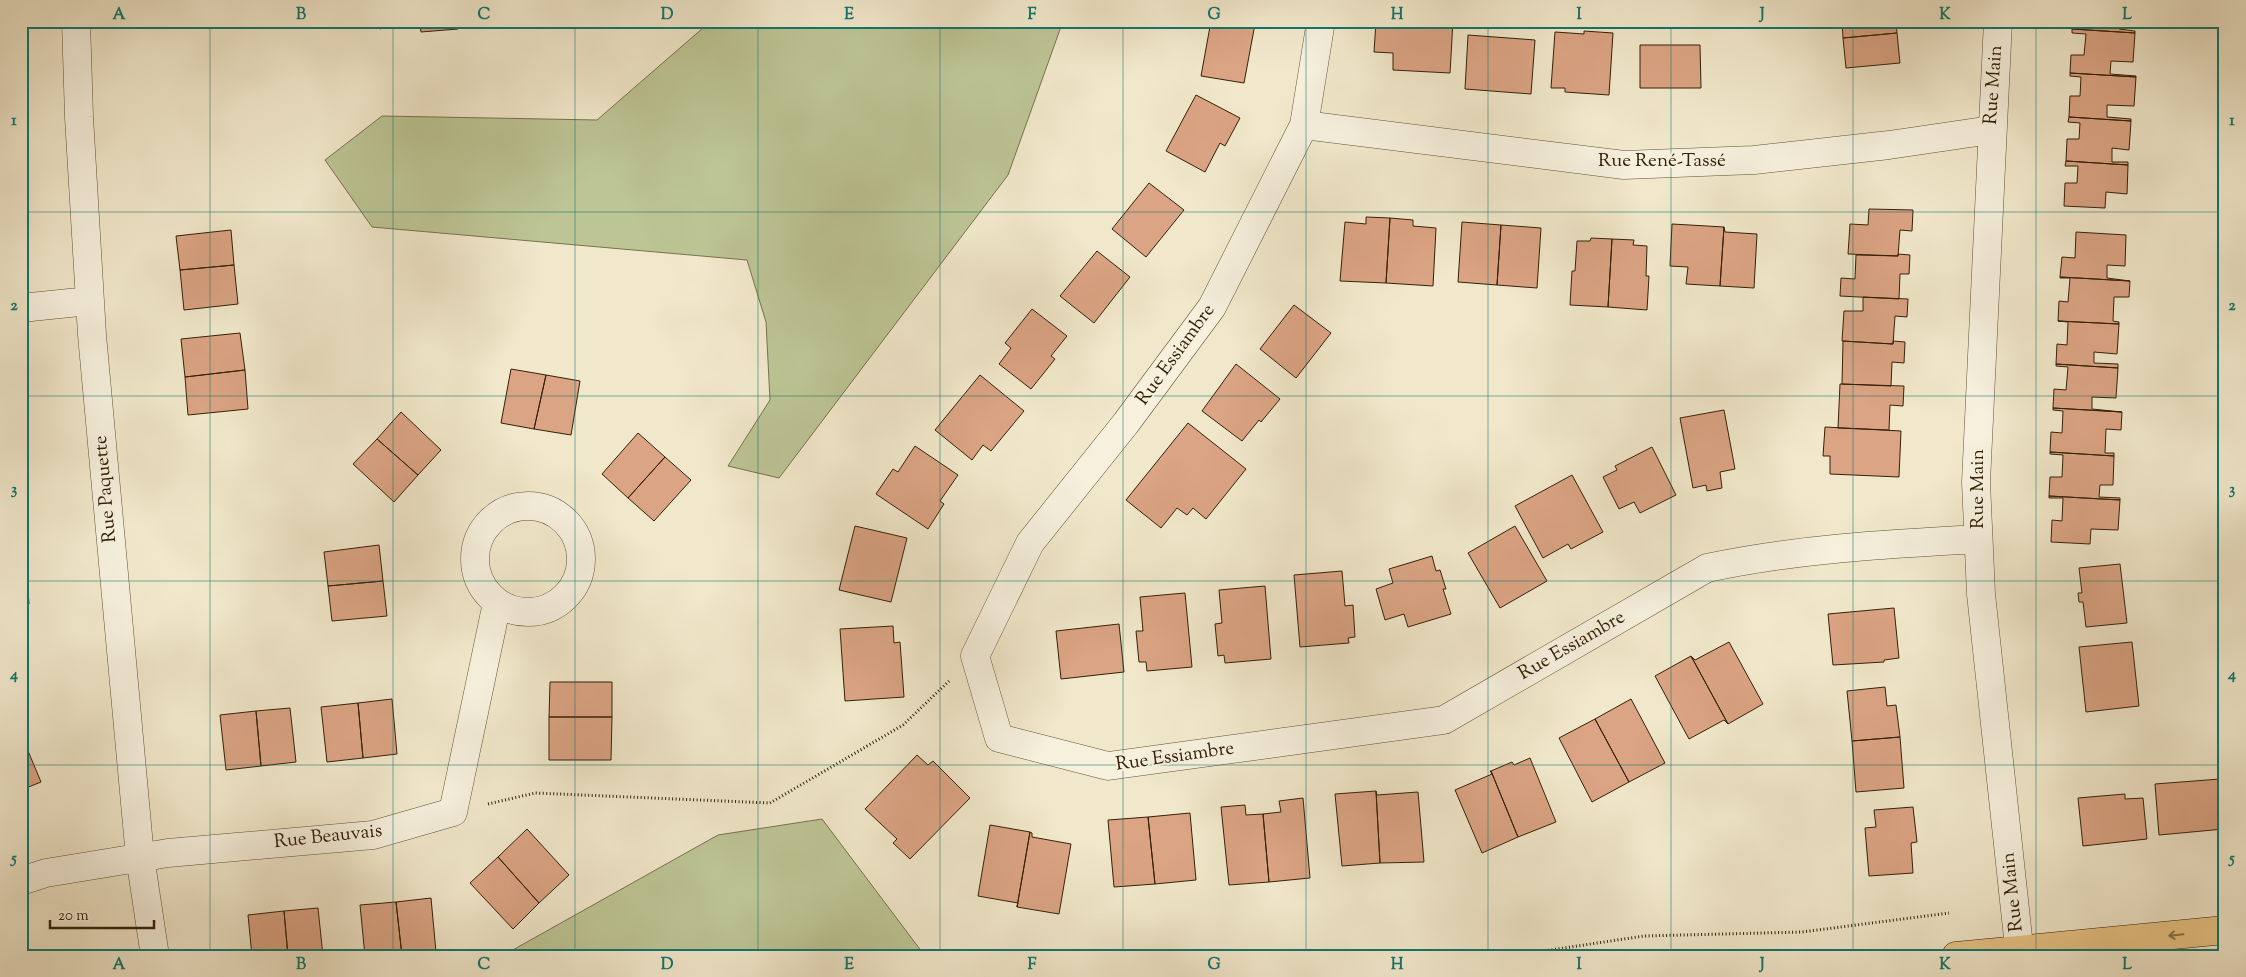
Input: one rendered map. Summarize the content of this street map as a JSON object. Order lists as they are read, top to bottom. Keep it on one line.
{"streets":{"street":["Rue Main","Rue René-Tassé","Rue Essiambre","Rue Paquette","Rue Beauvais"]},"crossings":[["Rue Main","Rue René-Tassé"],["Rue Main","Rue Essiambre"],["Rue René-Tassé","Rue Essiambre"],["Rue Paquette","Rue Beauvais"]],"scale_bar":"20 m","grid":{"columns":["A","B","C","D","E","F","G","H","I","J","K","L"],"rows":["1","2","3","4","5"]}}
